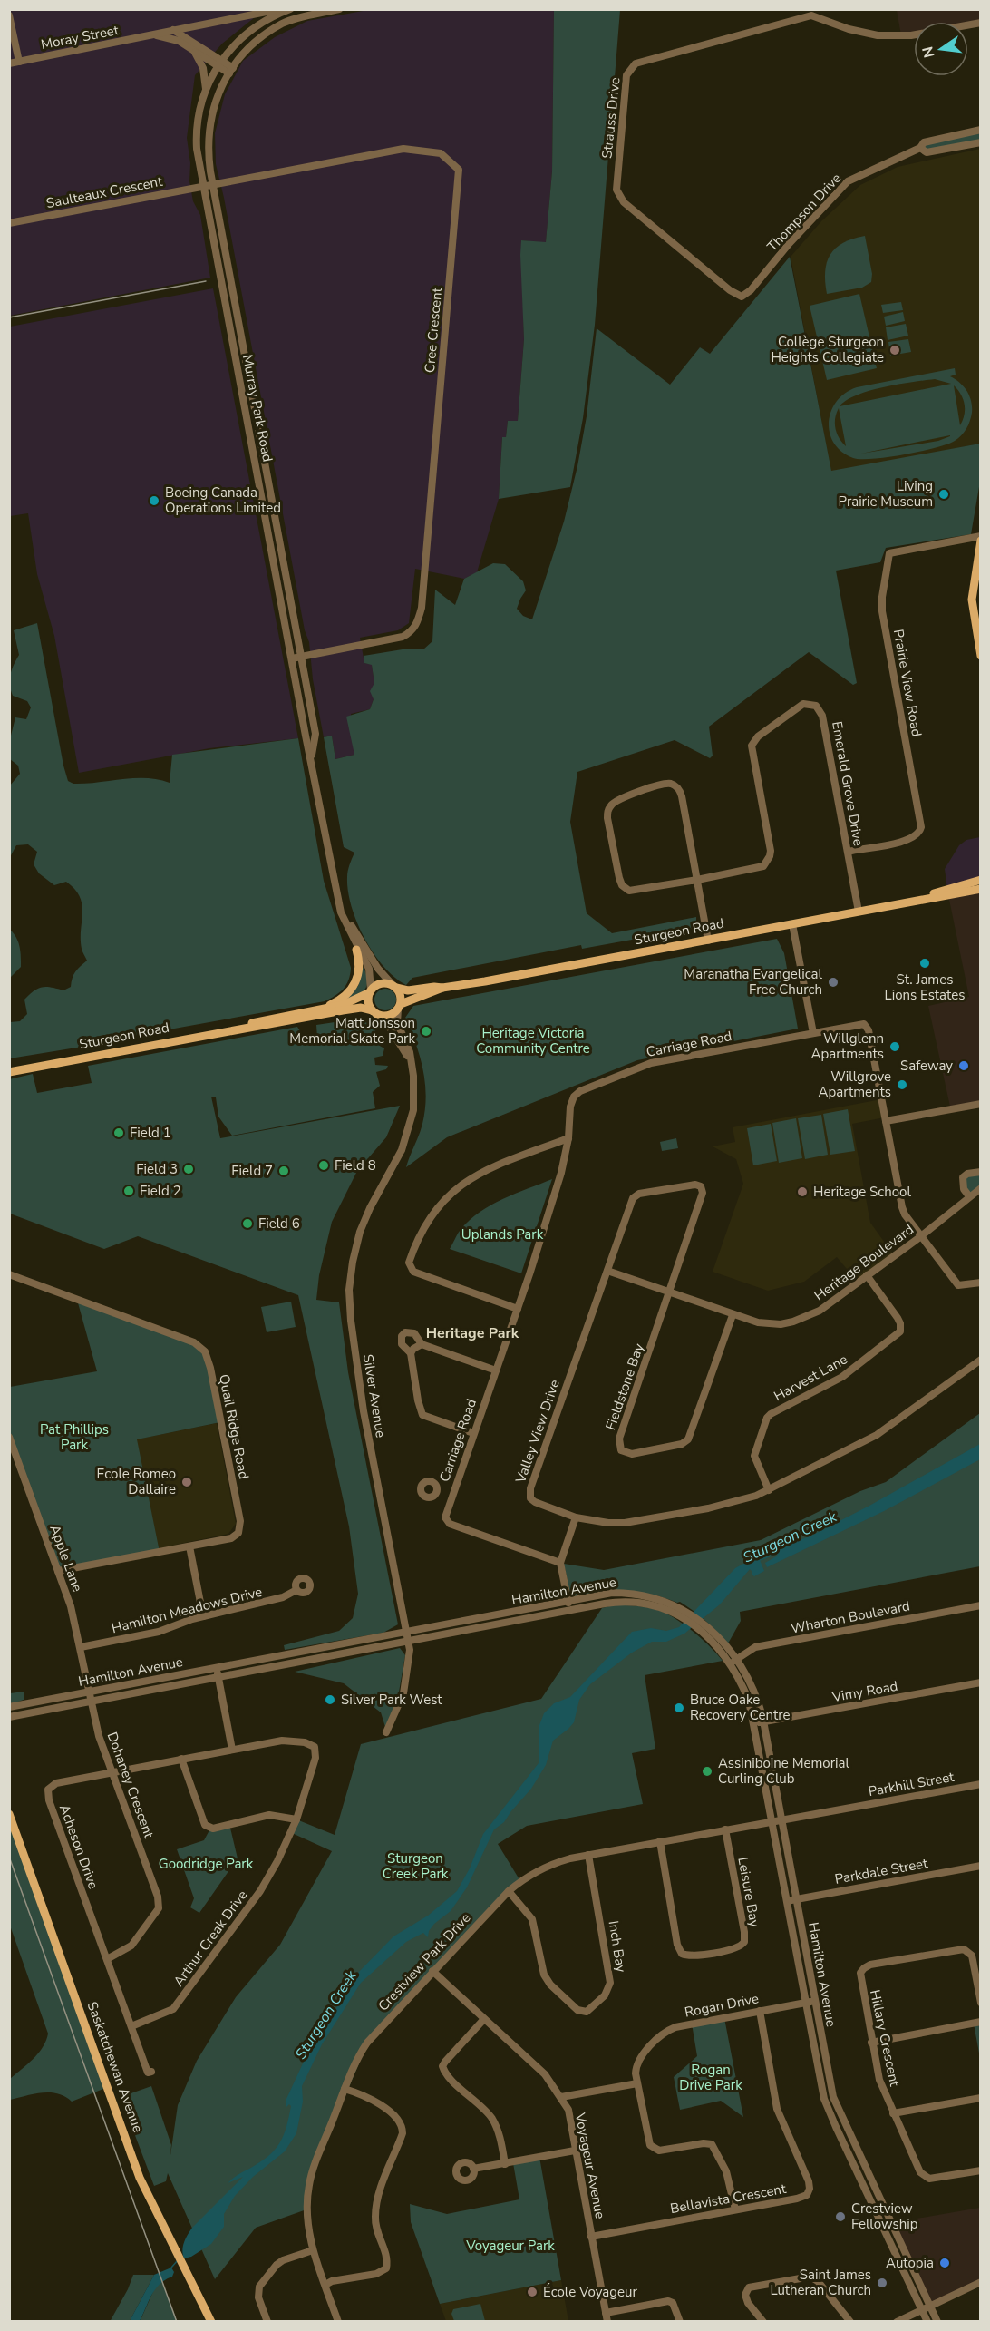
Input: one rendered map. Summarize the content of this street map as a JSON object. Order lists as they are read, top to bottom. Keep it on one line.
{"streets":{"main road":["Sturgeon Road","Saskatchewan Avenue"],"street":["Moray Street","Strauss Drive","Saulteaux Crescent","Thompson Drive","Cree Crescent","Murray Park Road","Prairie View Road","Emerald Grove Drive","Carriage Road","Heritage Boulevard","Harvest Lane","Fieldstone Bay","Silver Avenue","Quail Ridge Road","Valley View Drive","Apple Lane","Hamilton Avenue","Hamilton Meadows Drive","Wharton Boulevard","Vimy Road","Parkhill Street","Dohaney Crescent","Acheson Drive","Parkdale Street","Leisure Bay","Arthur Creak Drive","Inch Bay","Crestview Park Drive","Rogan Drive","Hillary Crescent","Voyageur Avenue","Bellavista Crescent"]},"crossings":[["Moray Street","Murray Park Road"],["Strauss Drive","Thompson Drive"],["Saulteaux Crescent","Cree Crescent"],["Saulteaux Crescent","Murray Park Road"],["Cree Crescent","Murray Park Road"],["Murray Park Road","Sturgeon Road"],["Murray Park Road","Silver Avenue"],["Prairie View Road","Emerald Grove Drive"],["Emerald Grove Drive","Sturgeon Road"],["Sturgeon Road","Silver Avenue"],["Carriage Road","Heritage Boulevard"],["Heritage Boulevard","Harvest Lane"],["Heritage Boulevard","Fieldstone Bay"],["Heritage Boulevard","Valley View Drive"],["Harvest Lane","Valley View Drive"],["Fieldstone Bay","Valley View Drive"],["Silver Avenue","Hamilton Avenue"],["Quail Ridge Road","Apple Lane"],["Apple Lane","Hamilton Avenue"],["Apple Lane","Hamilton Meadows Drive"],["Apple Lane","Dohaney Crescent"],["Hamilton Avenue","Wharton Boulevard"],["Hamilton Avenue","Vimy Road"],["Hamilton Avenue","Parkhill Street"],["Hamilton Avenue","Dohaney Crescent"],["Hamilton Avenue","Parkdale Street"],["Hamilton Avenue","Crestview Park Drive"],["Hamilton Avenue","Rogan Drive"],["Parkhill Street","Crestview Park Drive"],["Dohaney Crescent","Acheson Drive"],["Acheson Drive","Arthur Creak Drive"],["Leisure Bay","Crestview Park Drive"],["Inch Bay","Crestview Park Drive"],["Crestview Park Drive","Voyageur Avenue"],["Rogan Drive","Bellavista Crescent"],["Voyageur Avenue","Bellavista Crescent"]],"districts":["Heritage Park"],"water":["Sturgeon Creek"],"parks":["Heritage Victoria Community Centre","Uplands Park","Pat Phillips Park","Sturgeon Creek Park","Goodridge Park","Rogan Drive Park","Voyageur Park"],"places":["Collège Sturgeon Heights Collegiate","Living Prairie Museum","Boeing Canada Operations Limited","St. James Lions Estates","Maranatha Evangelical Free Church","Matt Jonsson Memorial Skate Park","Willglenn Apartments","Safeway","Willgrove Apartments","Field 1","Field 8","Field 3","Field 7","Field 2","Heritage School","Field 6","Ecole Romeo Dallaire","Silver Park West","Bruce Oake Recovery Centre","Assiniboine Memorial Curling Club","Crestview Fellowship","Autopia","Saint James Lutheran Church","École Voyageur"],"north":"left"}
